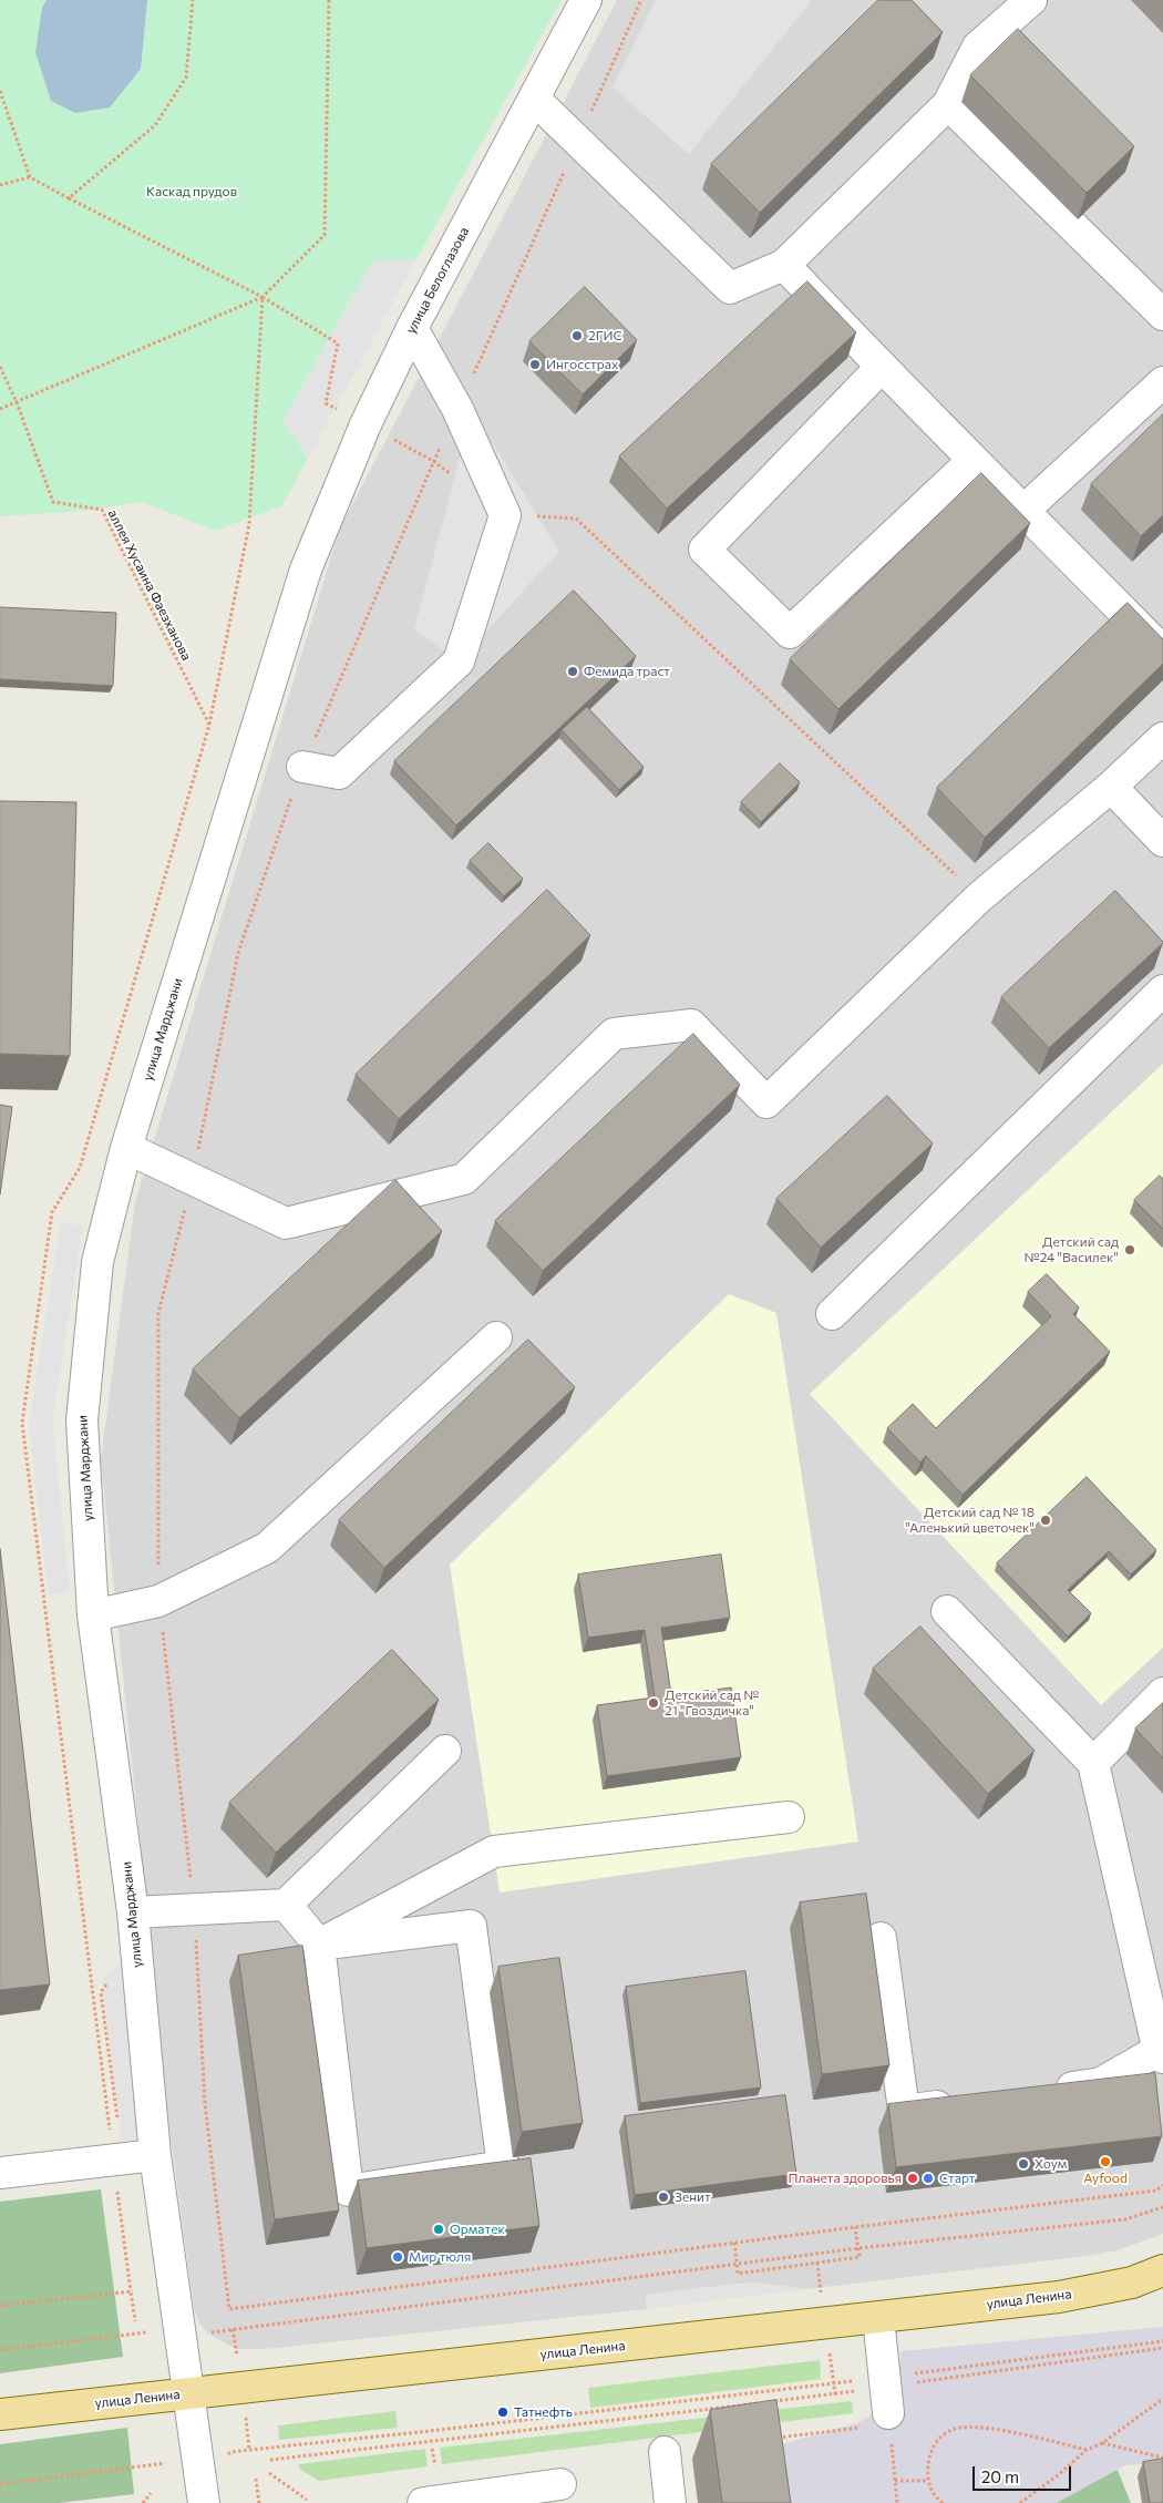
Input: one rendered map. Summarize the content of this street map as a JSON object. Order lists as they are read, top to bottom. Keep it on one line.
{"streets":{"main road":["улица Ленина"],"street":["улица Белоглазова","улица Марджани"],"path":["аллея Хусаина Фаезханова"]},"crossings":[["улица Белоглазова","улица Марджани"],["улица Марджани","улица Ленина"]],"parks":["Каскад прудов"],"places":["2ГИС","Ингосстрах","Фемида траст","Детский сад №24 \"Василек\"","Детский сад № 18 \"Аленький цветочек\"","Детский сад № 21 \"Гвоздичка\"","Ayfood","Хоум","Планета здоровья","Старт","Зенит","Орматек","Мир тюля","Татнефть"],"scale_bar":"20 m"}
